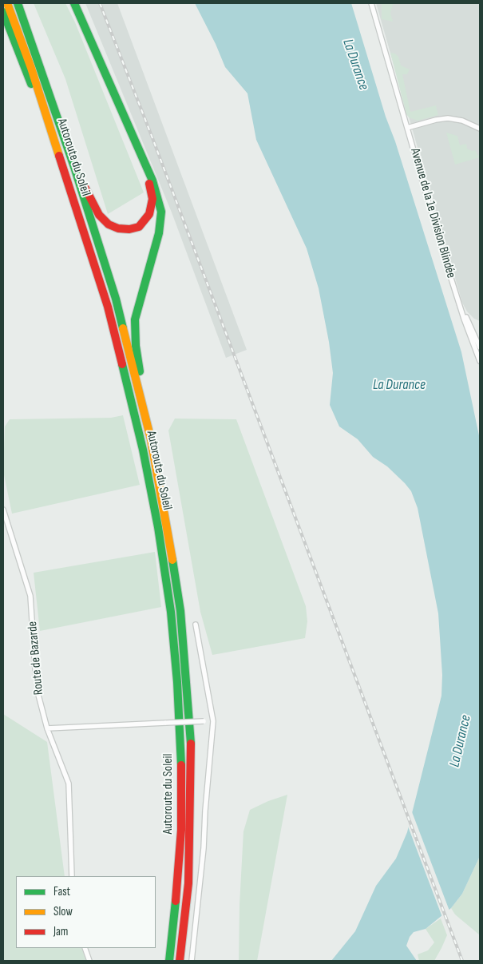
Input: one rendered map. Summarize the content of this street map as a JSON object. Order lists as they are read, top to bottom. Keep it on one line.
{"streets":{"highway":["Autoroute du Soleil"],"street":["Avenue de la 1e Division Blindée","Route de Bazarde"]},"water":["La Durance"],"legend":["Fast","Slow","Jam"]}
